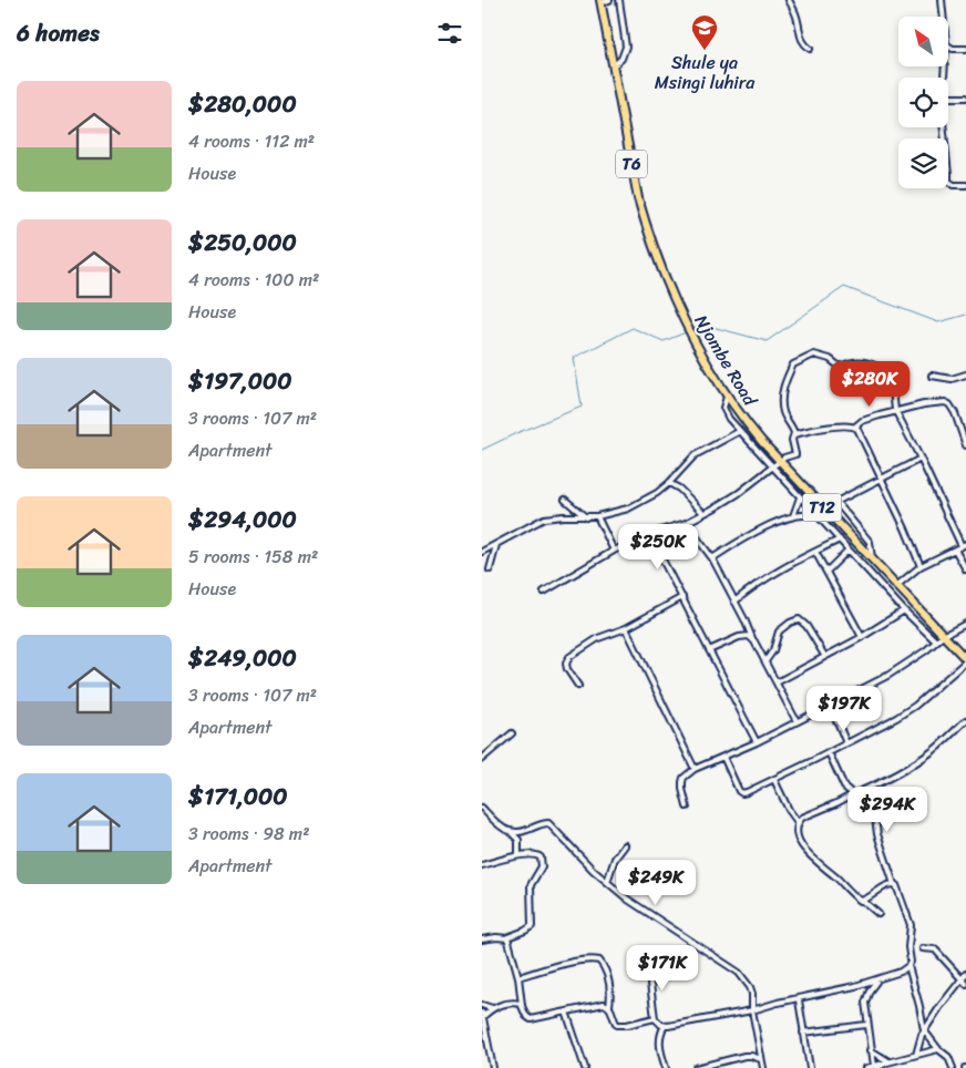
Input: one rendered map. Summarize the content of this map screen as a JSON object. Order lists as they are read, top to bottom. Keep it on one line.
{"streets":{"highway":["T6","Njombe Road","T12"]},"places":{"school or university":["Shule ya Msingi luhira"]},"north":"top left","page":{"heading":"6 homes","list":[{"name":"$280,000","note":"4 rooms · 112 m² · House"},{"name":"$250,000","note":"4 rooms · 100 m² · House"},{"name":"$197,000","note":"3 rooms · 107 m² · Apartment"},{"name":"$294,000","note":"5 rooms · 158 m² · House"},{"name":"$249,000","note":"3 rooms · 107 m² · Apartment"},{"name":"$171,000","note":"3 rooms · 98 m² · Apartment"}],"price":["$280K","$250K","$197K","$294K","$249K","$171K"]}}
